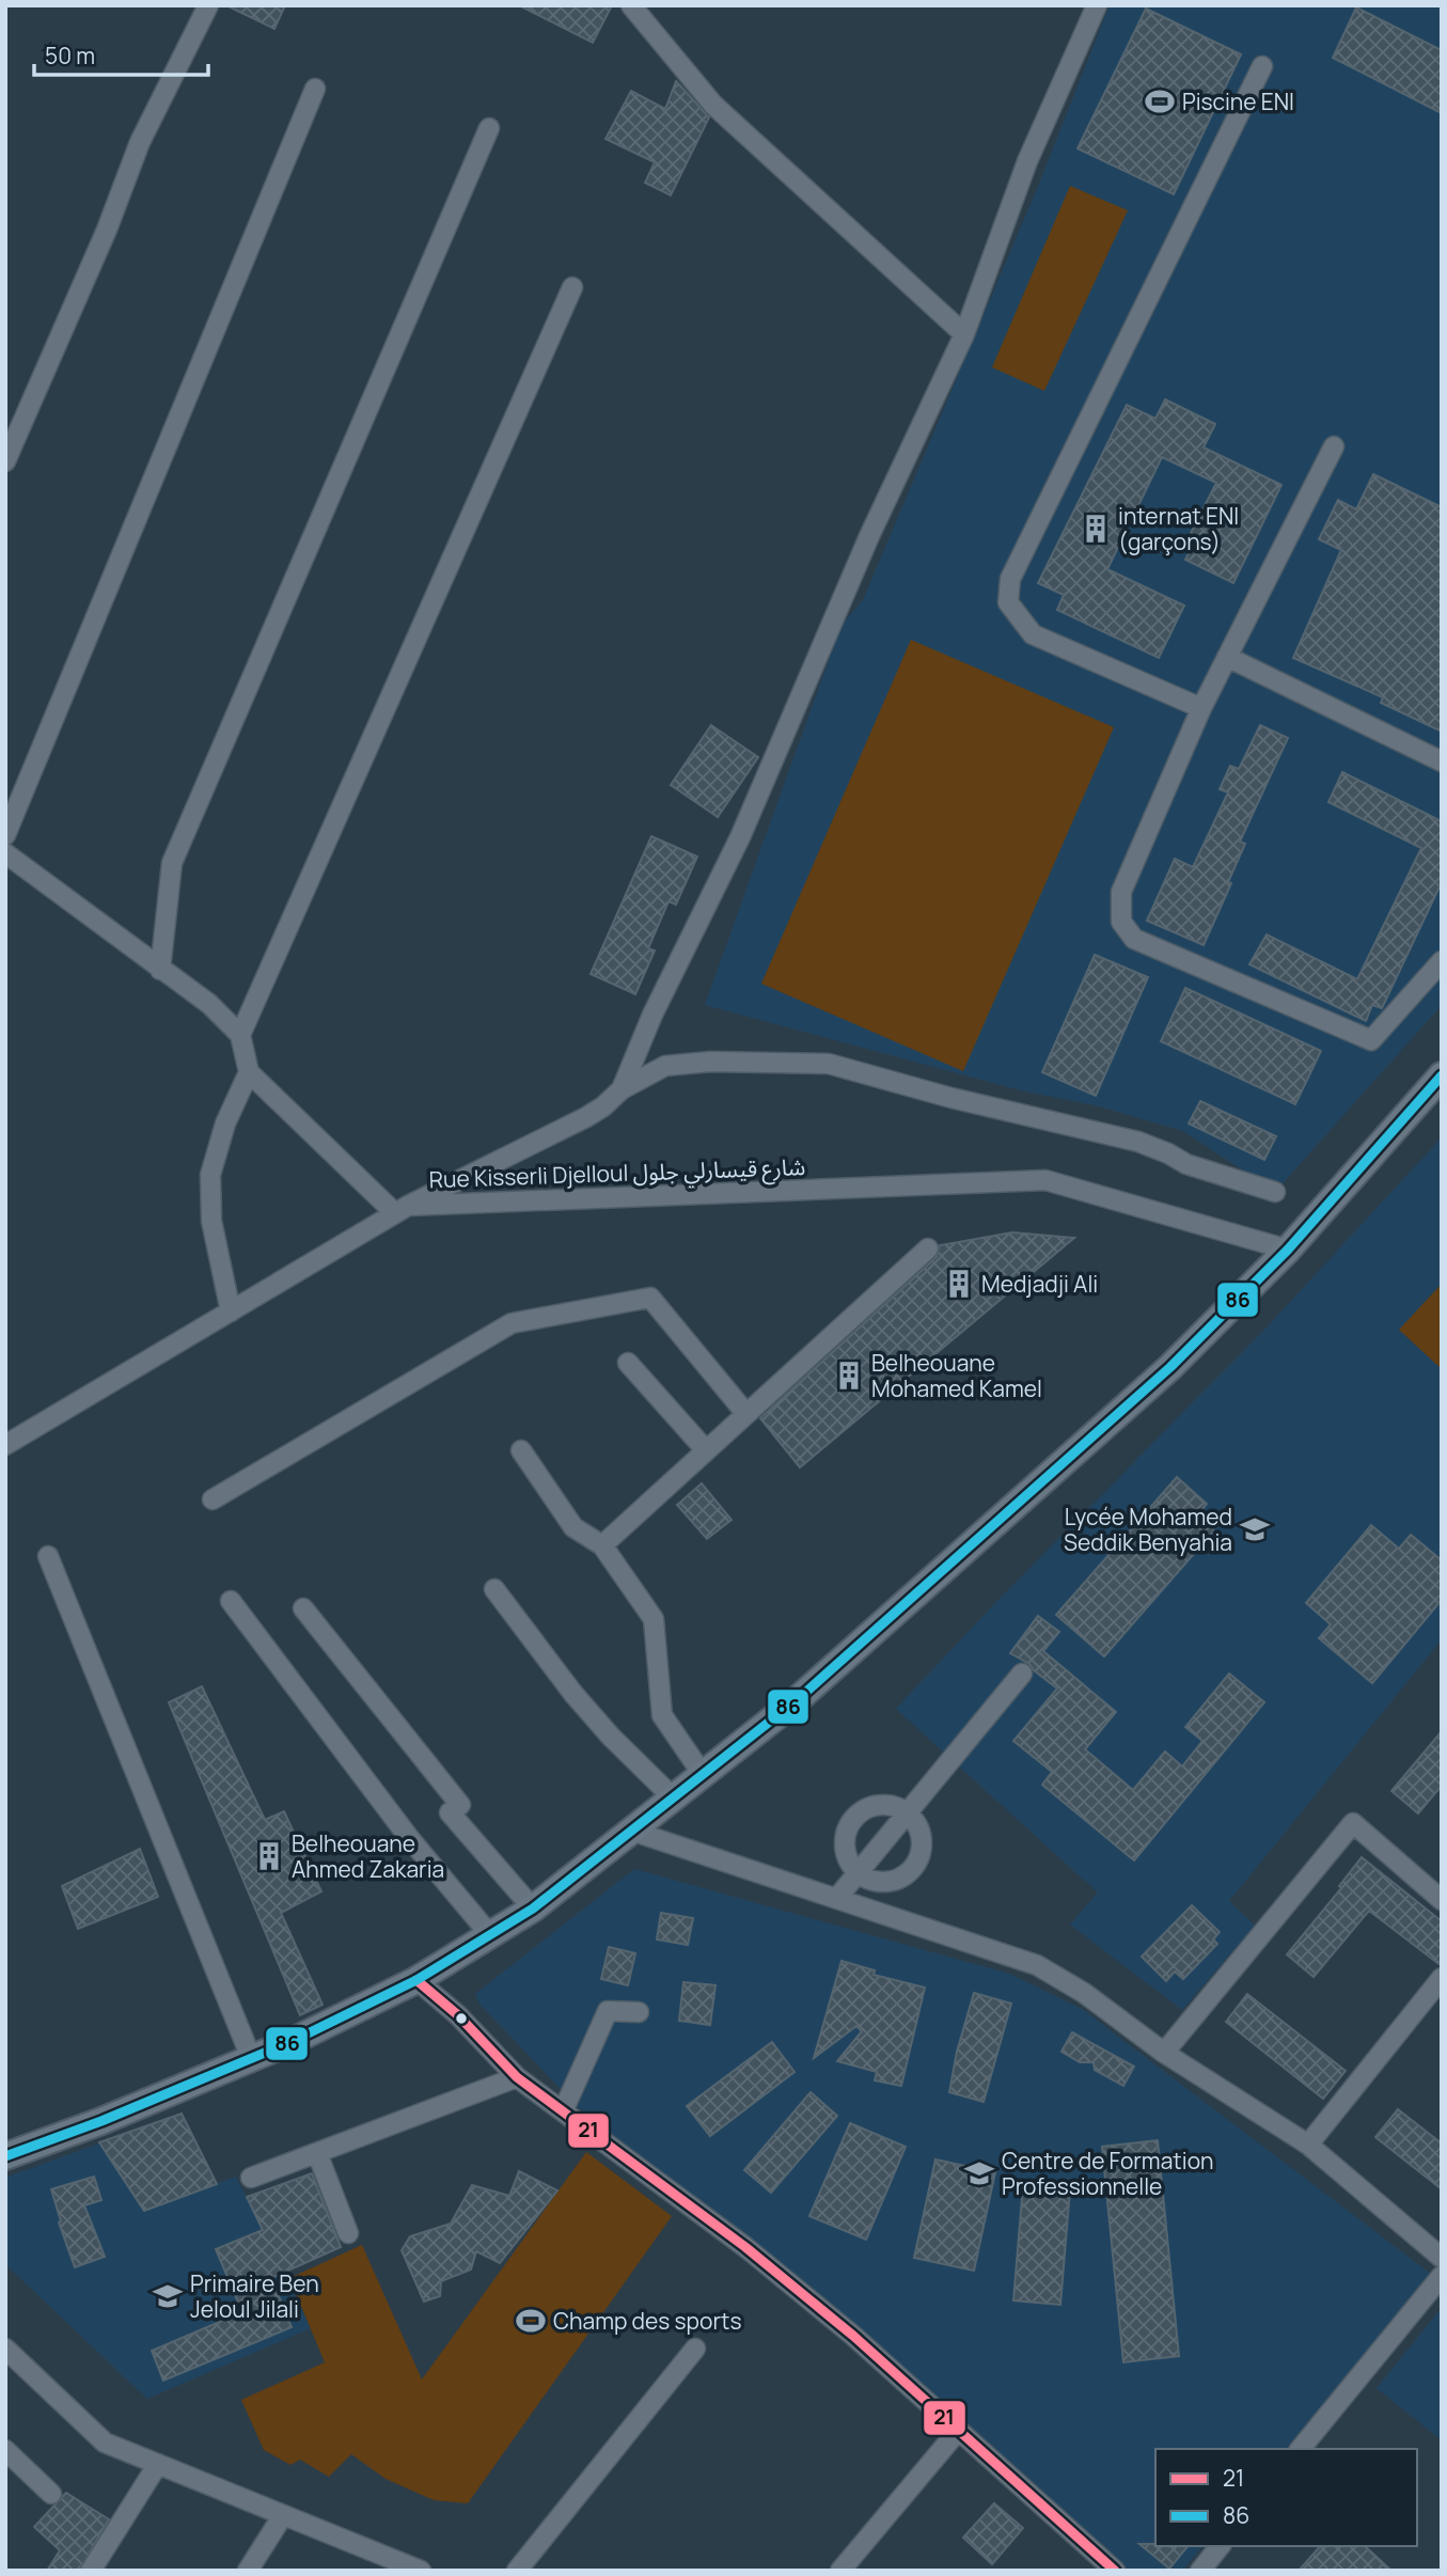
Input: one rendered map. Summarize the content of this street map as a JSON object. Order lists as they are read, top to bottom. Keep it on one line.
{"streets":{"street":["Rue Kisserli Djelloul شارع قيسارلي جلول"]},"places":{"sports":["Piscine ENI","Champ des sports"],"building":["internat ENI (garçons)","Medjadji Ali","Belheouane Mohamed Kamel","Belheouane Ahmed Zakaria"],"school or university":["Lycée Mohamed Seddik Benyahia","Centre de Formation Professionnelle","Primaire Ben Jeloul Jilali"]},"lines":["transit line 86","transit line 21"],"legend":["21","86"],"scale_bar":"50 m"}
